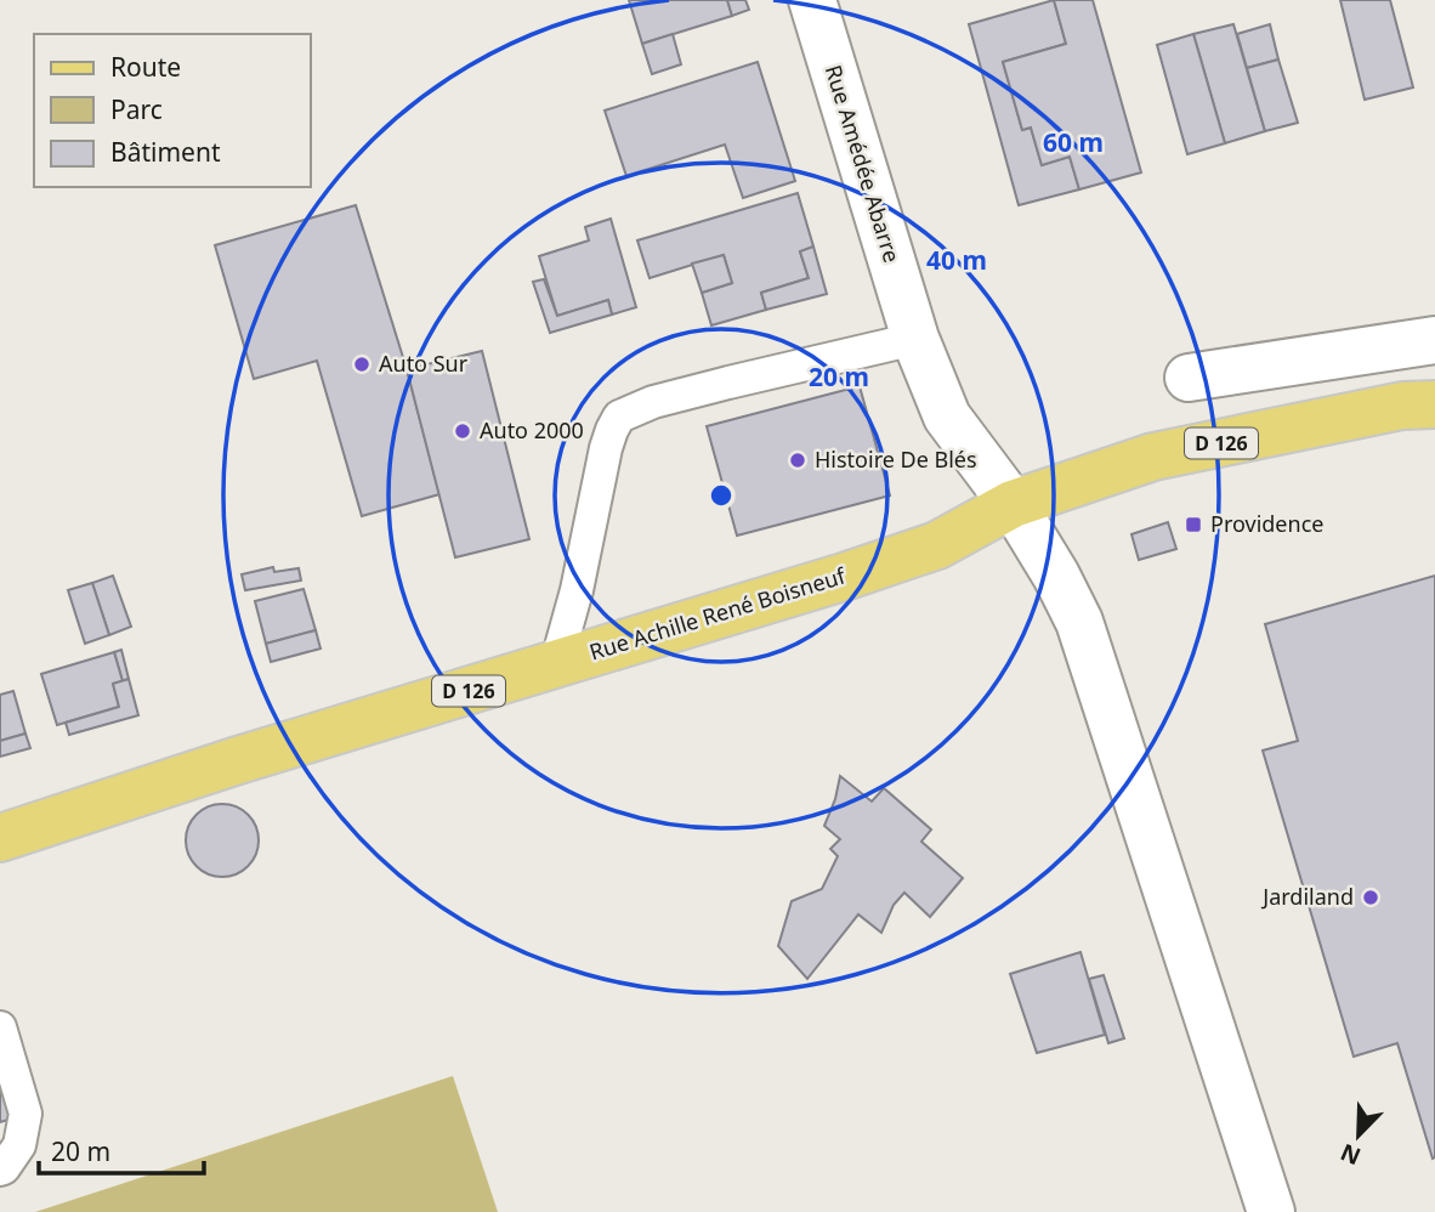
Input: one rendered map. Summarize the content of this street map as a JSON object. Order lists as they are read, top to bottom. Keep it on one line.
{"streets":{"main road":["D 126","Rue Achille René Boisneuf"],"street":["Rue Amédée Abarre"]},"crossings":[["Rue Amédée Abarre","Rue Achille René Boisneuf"]],"places":{"other":["Auto Sur","Auto 2000","Histoire De Blés","Jardiland"],"transit":["Providence"]},"legend":["Route","Parc","Bâtiment"],"scale_bar":"20 m","north":"bottom left","rings":["60 m","40 m","20 m"]}
